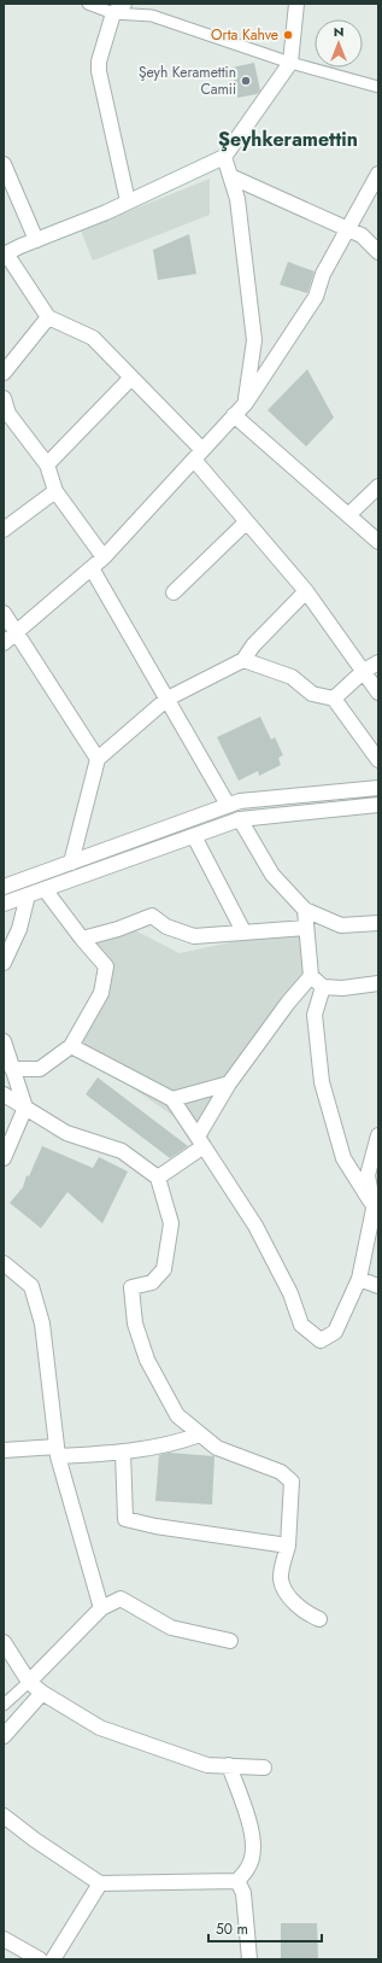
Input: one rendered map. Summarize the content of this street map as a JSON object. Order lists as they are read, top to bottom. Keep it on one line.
{"districts":["Şeyhkeramettin"],"places":["Orta Kahve","Şeyh Keramettin Camii"],"scale_bar":"50 m","north":"top"}
